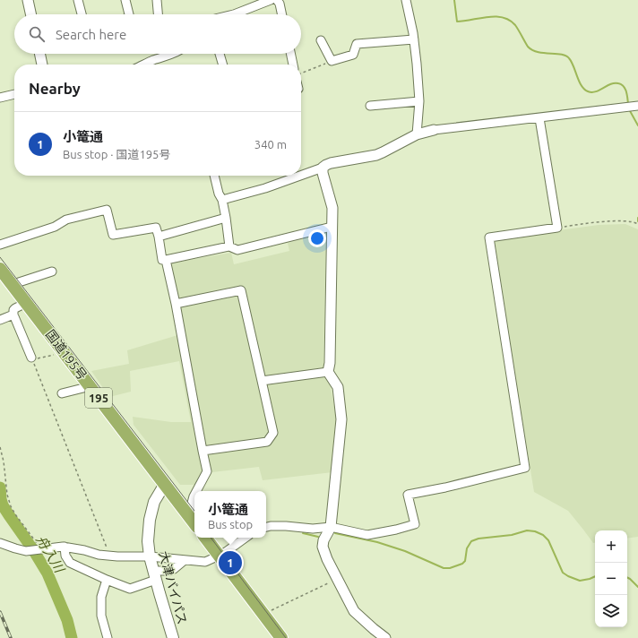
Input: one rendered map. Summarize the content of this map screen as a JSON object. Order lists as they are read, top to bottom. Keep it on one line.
{"streets":{"highway":["国道195号","195"],"main road":["大津バイパス"]},"crossings":[["国道195号","大津バイパス"]],"water":["舟入川"],"page":{"search":"Search here","heading":"Nearby","list":[{"mark":"1","name":"小篭通","note":"Bus stop · 国道195号","value":"340 m"}],"popup":["小篭通","Bus stop"],"map_buttons":["+","−"],"pins":"1"}}
